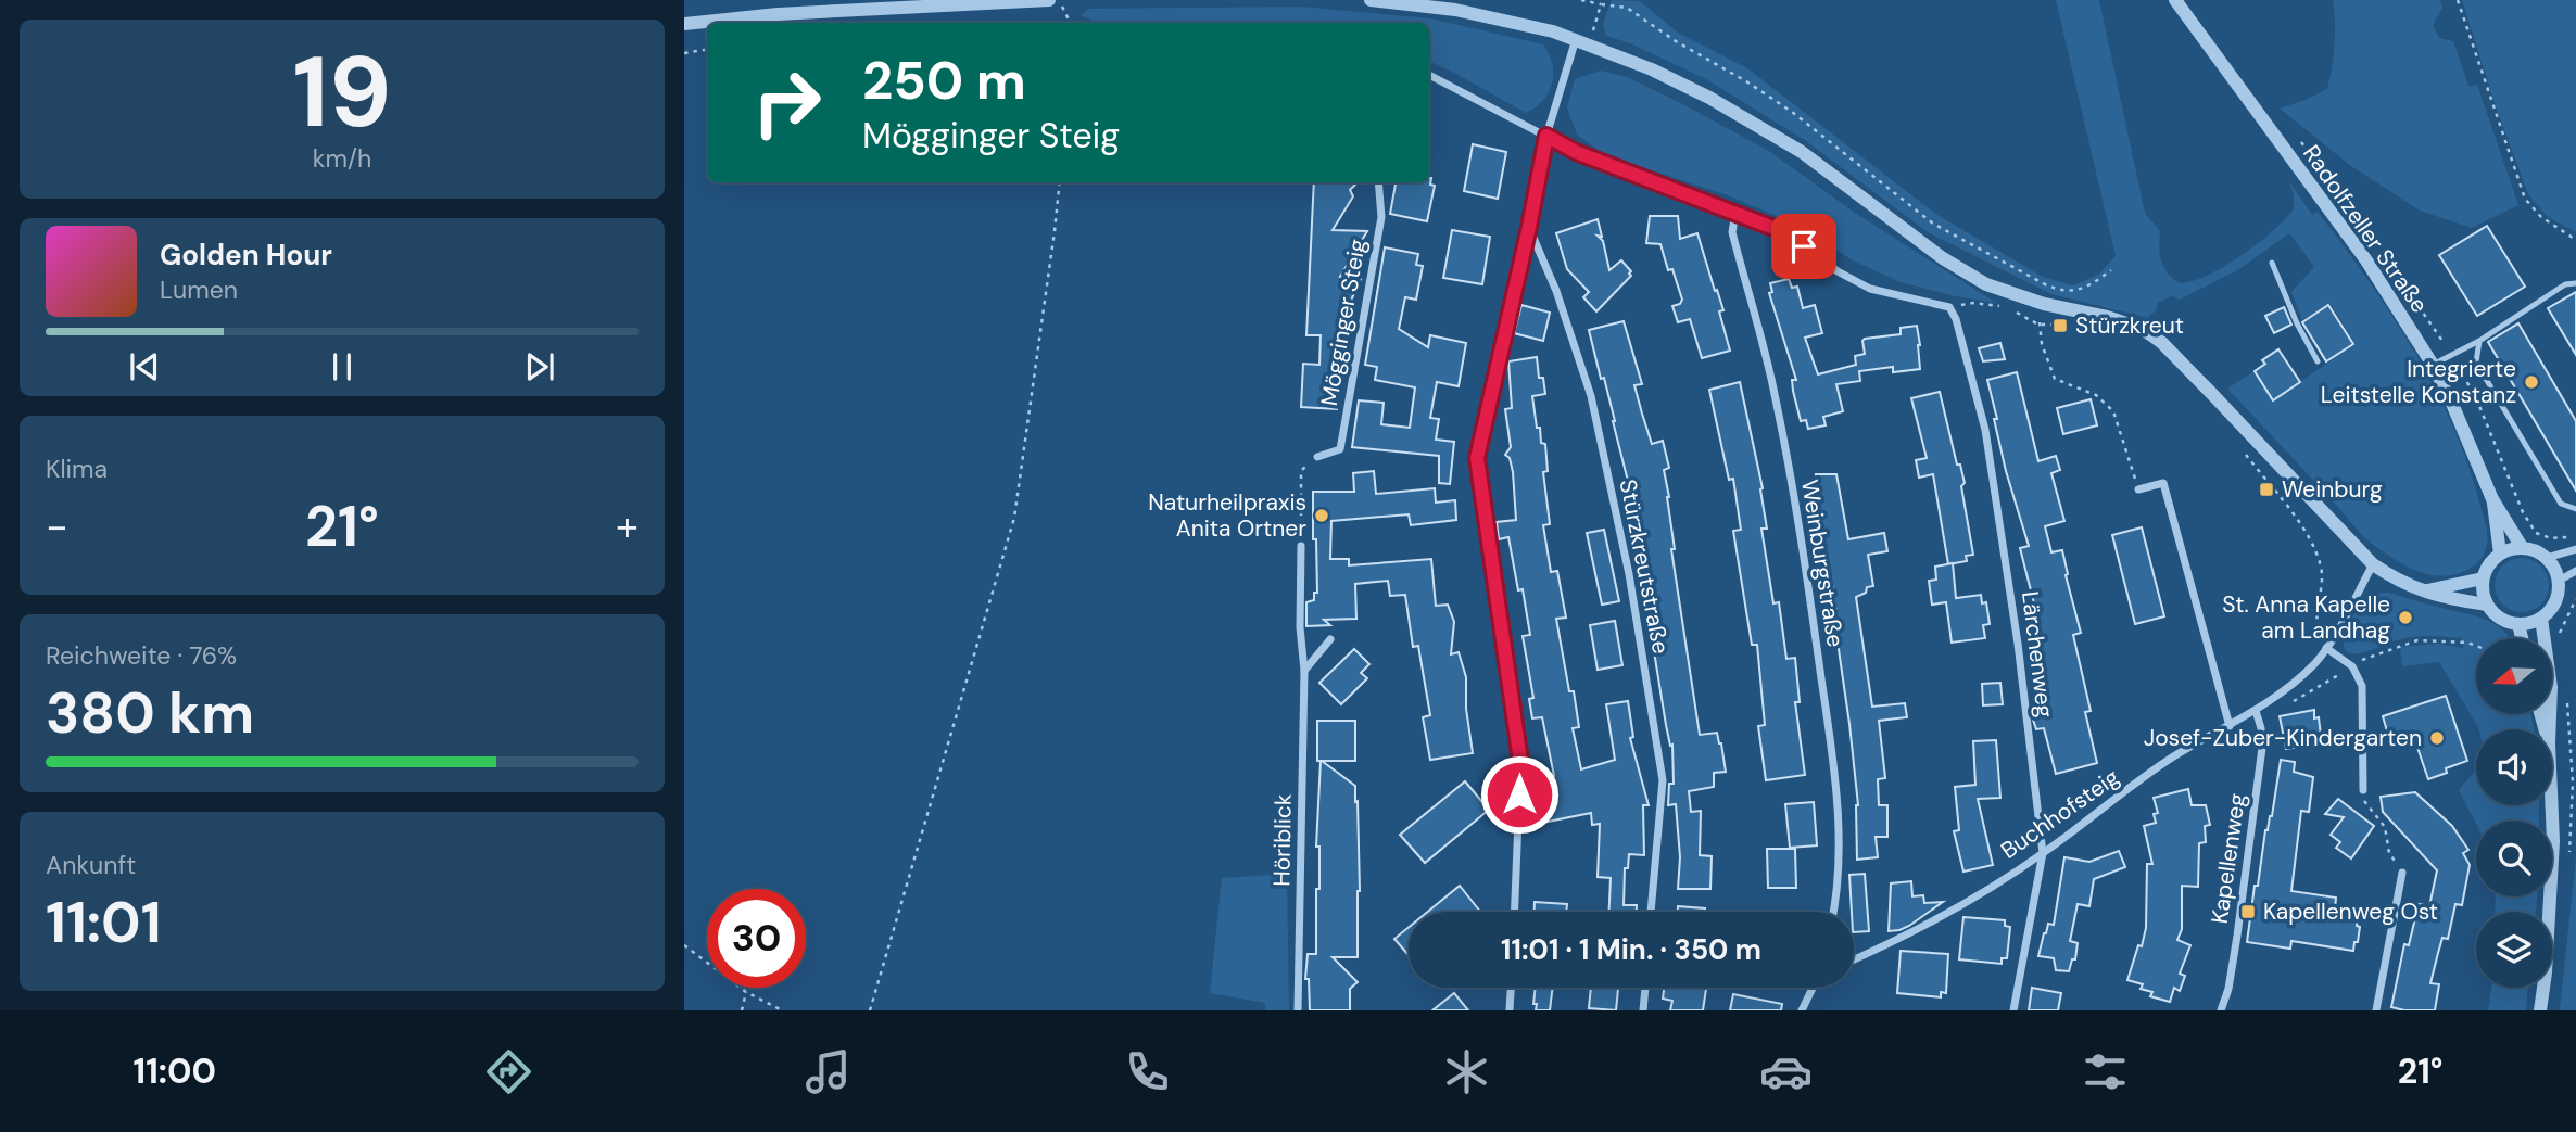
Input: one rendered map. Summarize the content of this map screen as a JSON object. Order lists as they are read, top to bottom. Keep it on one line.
{"streets":{"street":["Radolfzeller Straße","Mögginger Steig","Weinburgstraße","Stürzkreutstraße","Lärchenweg","Buchhofsteig","Höriblick","Kapellenweg"]},"crossings":[["Lärchenweg","Buchhofsteig"],["Buchhofsteig","Kapellenweg"]],"places":{"transit":["Stürzkreut","Weinburg","Kapellenweg Ost"],"other":["Integrierte Leitstelle Konstanz","Naturheilpraxis Anita Ortner","St. Anna Kapelle am Landhag","Josef-Zuber-Kindergarten"]},"north":"left","page":{"tile":[["19","km/h"],"Klima",["Reichweite · 76%","380 km"],["Ankunft","11:01"]],"turn":["250 m","Mögginger Steig"],"song":["Golden Hour","Lumen"],"heat":["−","21°","+"],"limit":"30","trip":"11:01 · 1 Min. · 350 m","tabs":["11:00","21°"]}}
